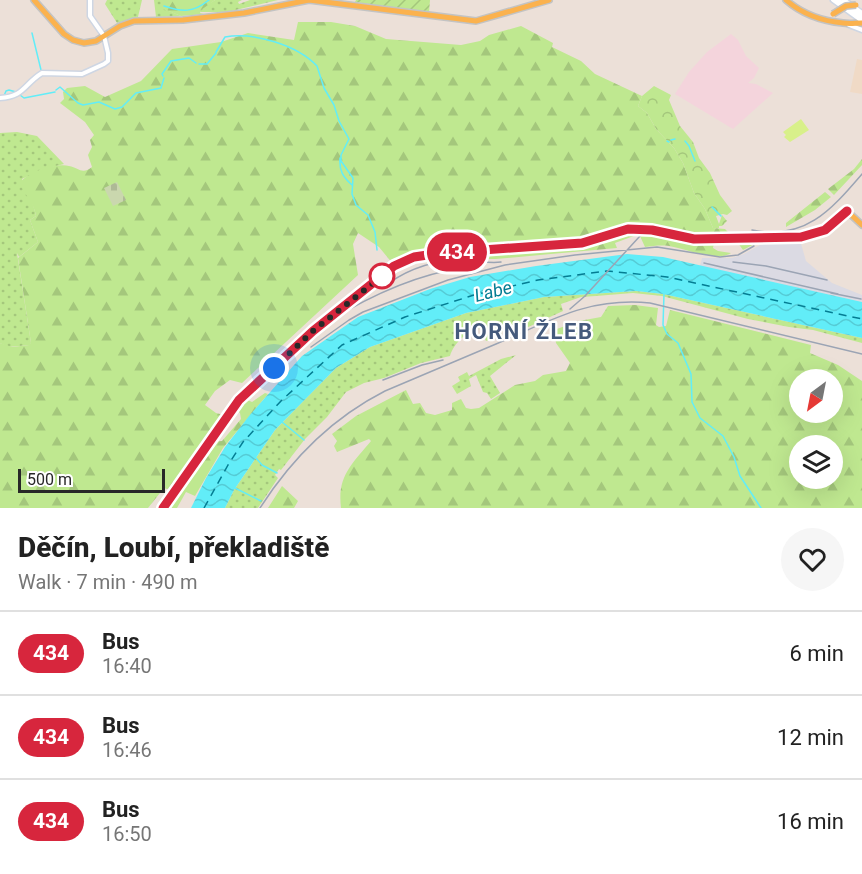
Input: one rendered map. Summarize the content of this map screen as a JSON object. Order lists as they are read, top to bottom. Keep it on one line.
{"districts":["HORNÍ ŽLEB"],"water":["Labe"],"lines":["bus line 434"],"scale_bar":"500 m","north":"bottom left","page":{"on_map":"434","scale":"500 m","heading":["Děčín, Loubí, překladiště","Walk · 7 min · 490 m"],"list":[{"mark":"434","name":"Bus","note":"16:40","value":"6 min"},{"mark":"434","name":"Bus","note":"16:46","value":"12 min"},{"mark":"434","name":"Bus","note":"16:50","value":"16 min"}]}}
